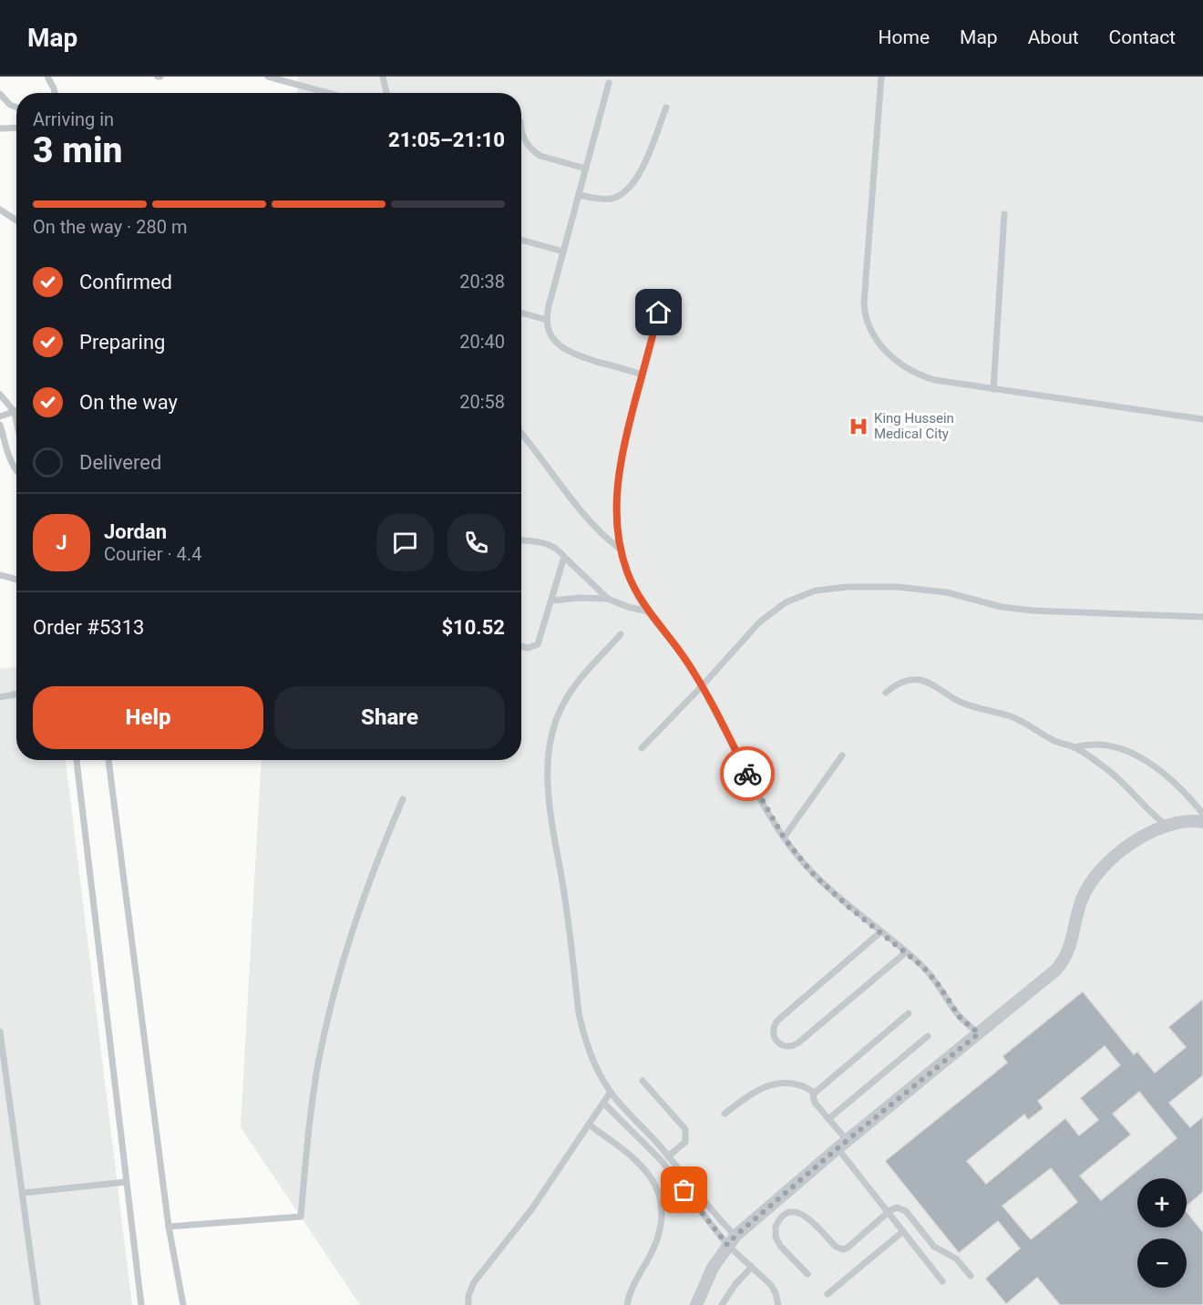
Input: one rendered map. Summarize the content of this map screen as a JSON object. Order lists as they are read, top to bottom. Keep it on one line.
{"places":{"hospital":["King Hussein Medical City"]},"page":{"header":"Map","nav":["Home","Map","About","Contact"],"heading":["3 min","Arriving in","21:05–21:10"],"panel":["Jordan","Courier · 4.4","Order #5313","$10.52"],"bar":"On the way · 280 m","list":[["Confirmed","20:38"],["Preparing","20:40"],["On the way","20:58"],"Delivered"],"round":"J","buttons":["Help","Share"],"map_buttons":["+","−"]}}
